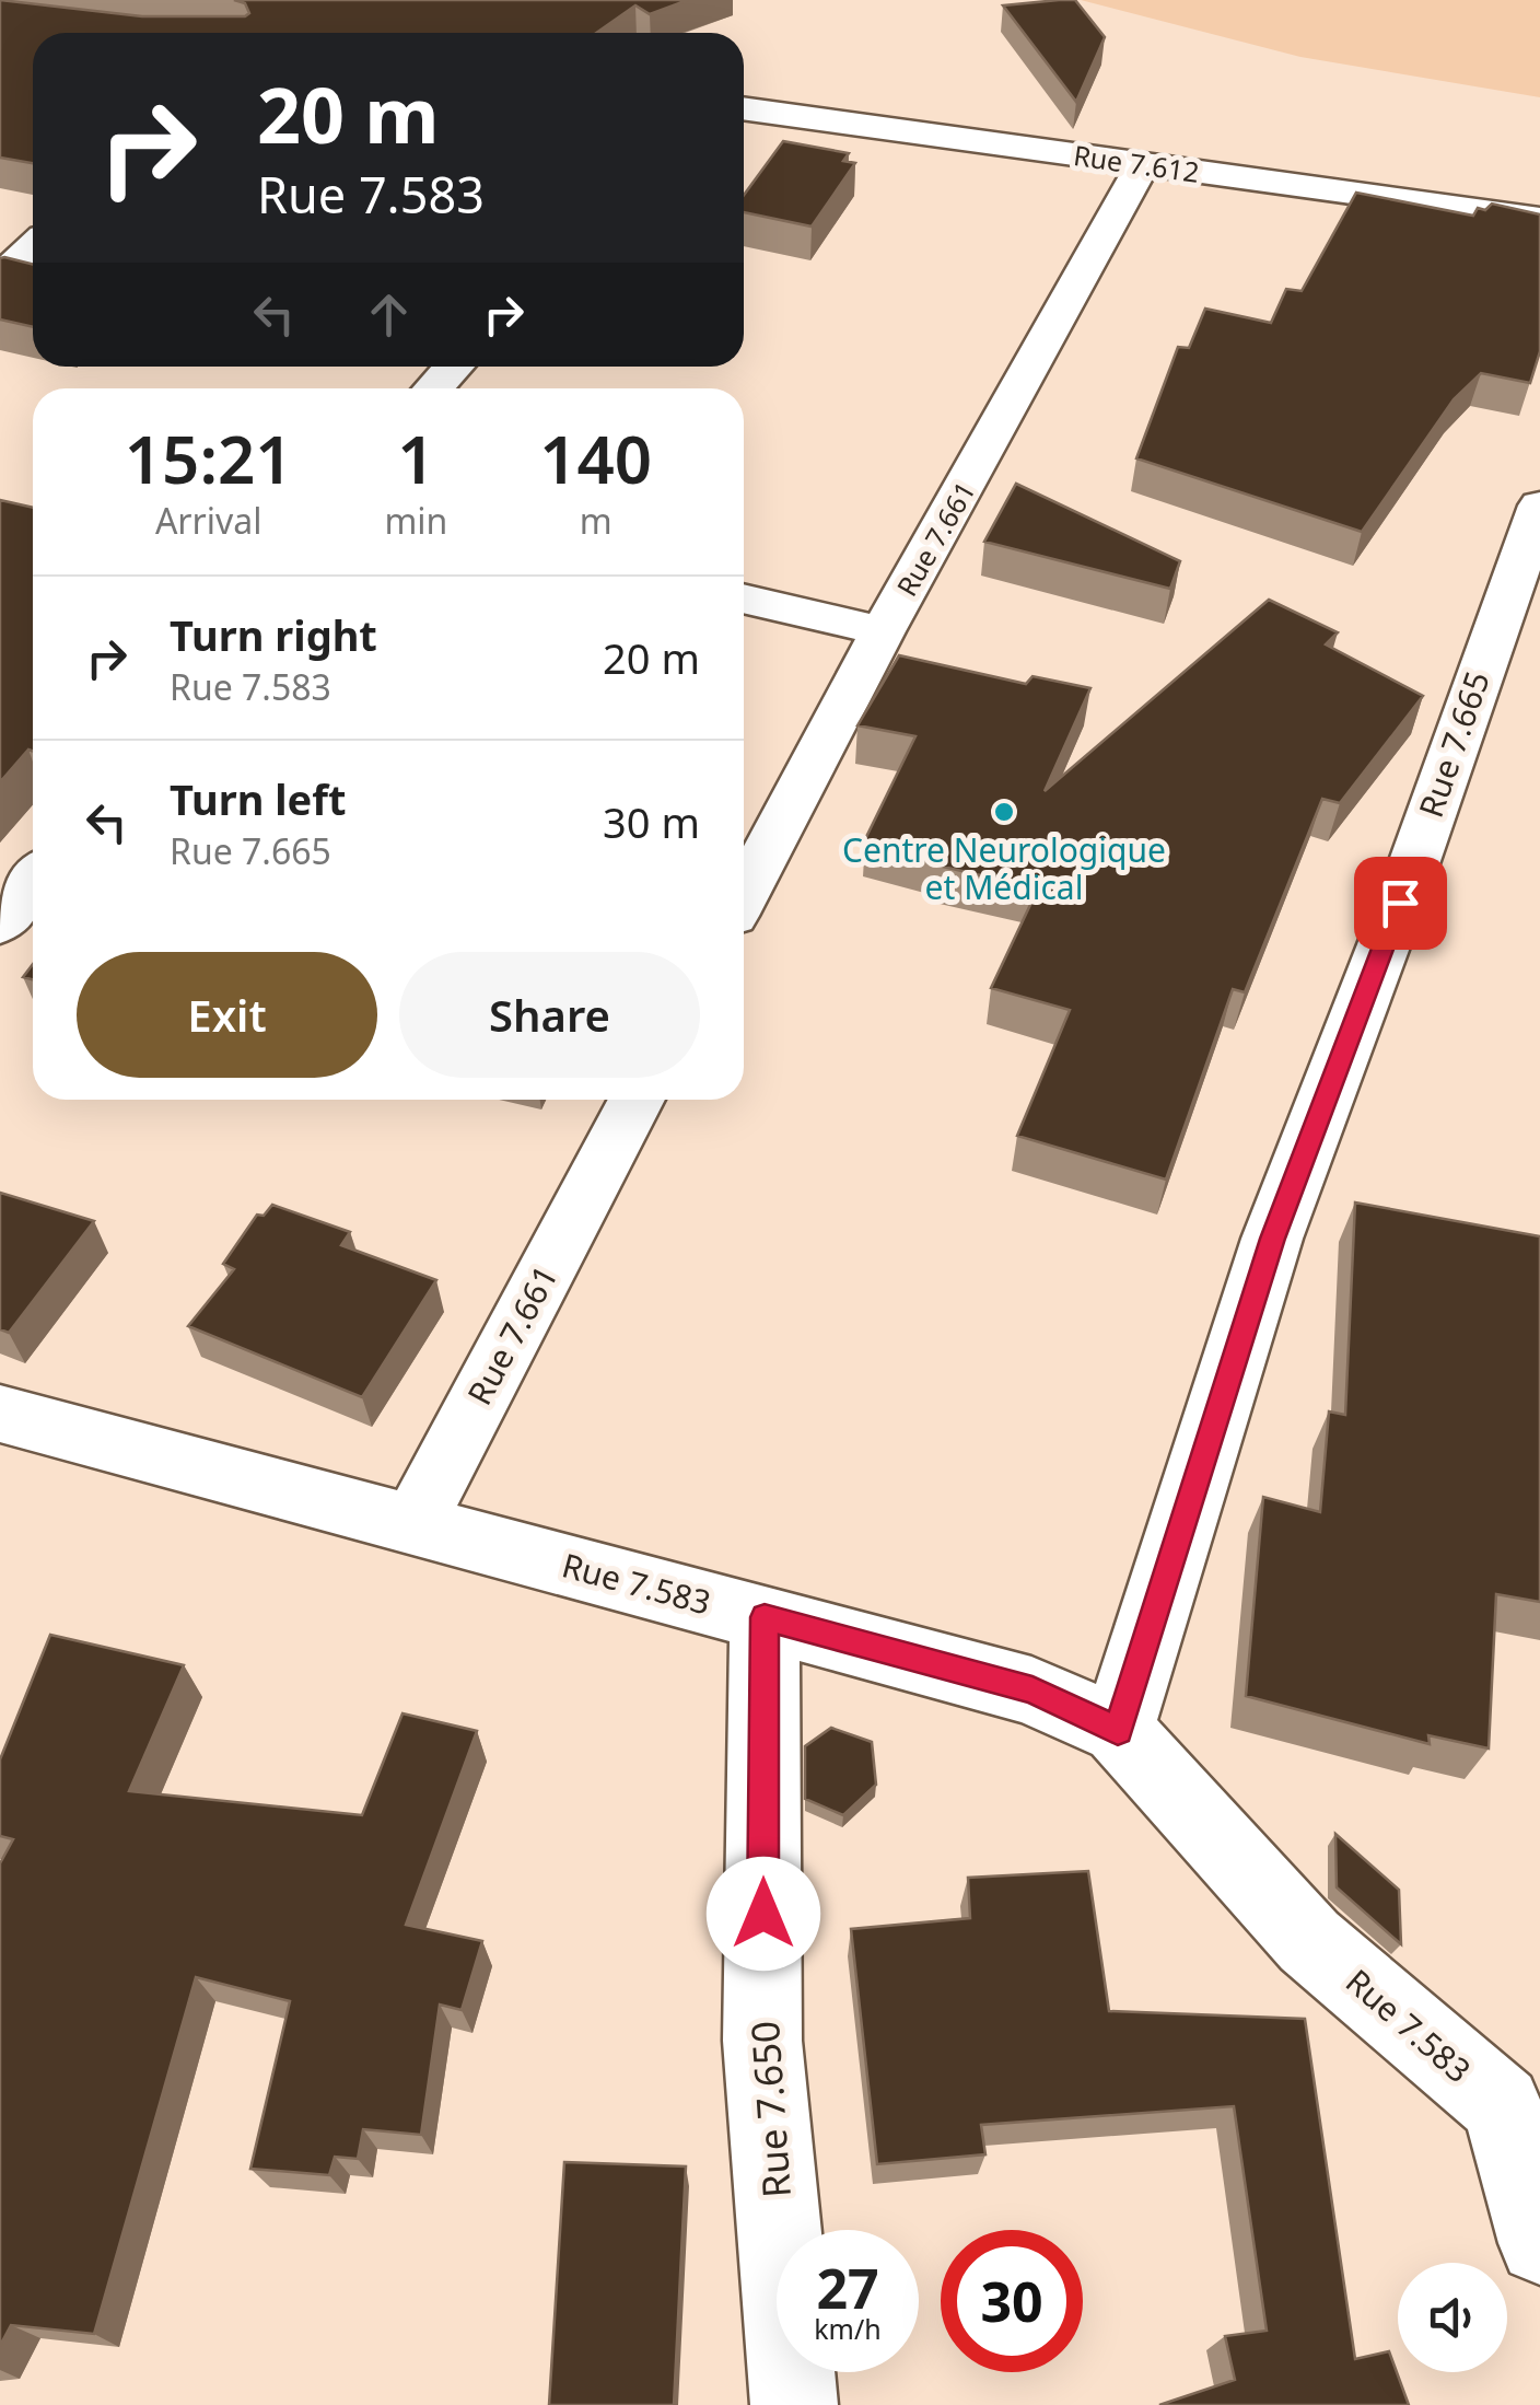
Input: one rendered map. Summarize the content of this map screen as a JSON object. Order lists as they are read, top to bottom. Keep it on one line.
{"streets":{"street":["Rue 7.612","Rue 7.661","Rue 7.665","Rue 7.583","Rue 7.650"]},"crossings":[["Rue 7.612","Rue 7.661"],["Rue 7.661","Rue 7.583"],["Rue 7.665","Rue 7.583"],["Rue 7.583","Rue 7.650"]],"places":["Centre Neurologique et Médical"],"page":{"turn":["20 m","Rue 7.583"],"eta":["15:21","Arrival","1","min","140","m"],"list":[{"name":"Turn right","note":"Rue 7.583","value":"20 m"},{"name":"Turn left","note":"Rue 7.665","value":"30 m"}],"buttons":["Exit","Share"],"speed":"27 km/h","limit":"30"}}
